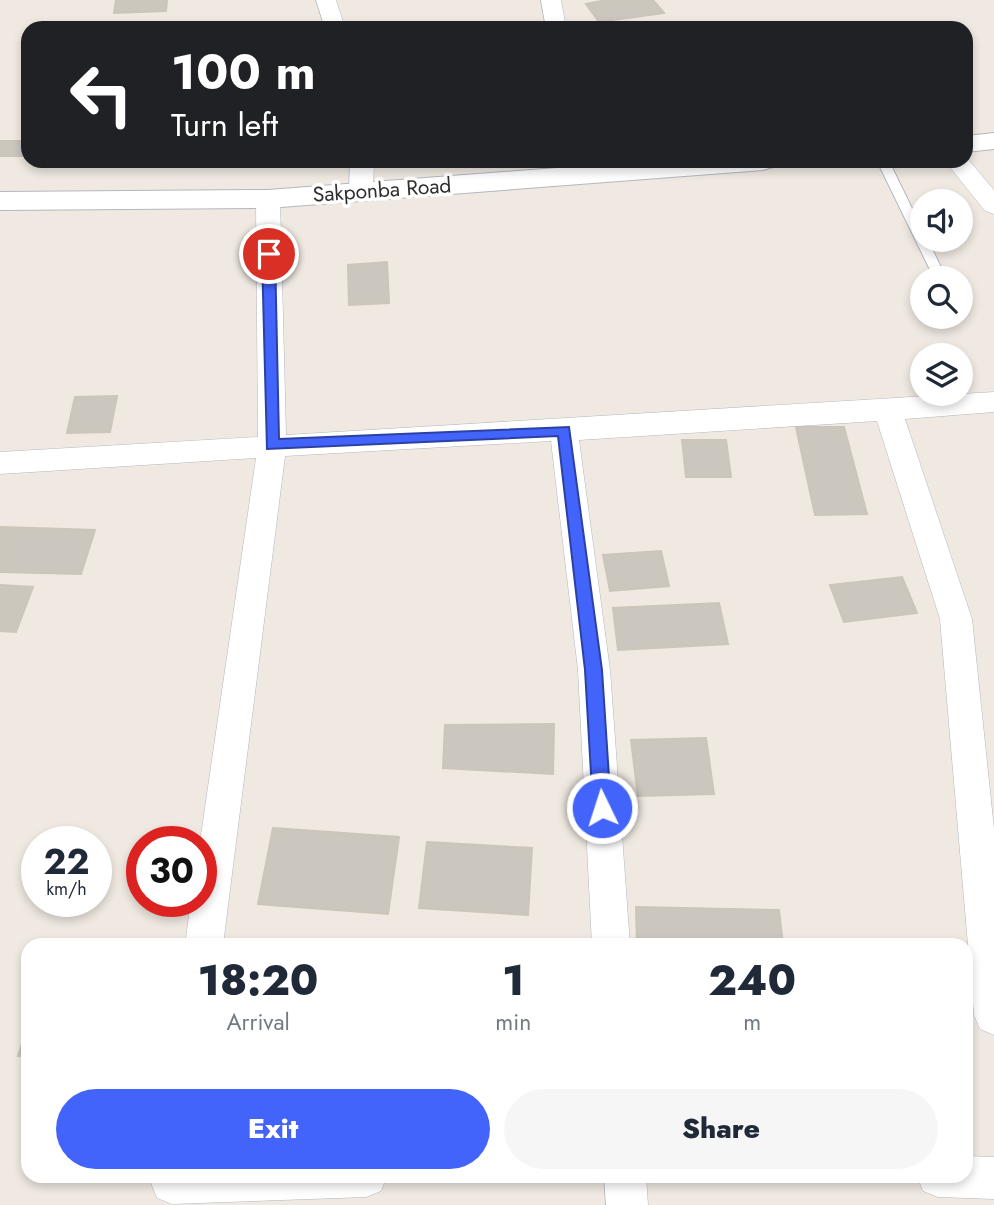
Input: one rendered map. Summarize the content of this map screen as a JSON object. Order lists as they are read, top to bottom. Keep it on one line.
{"streets":{"main road":["Sakponba Road"]},"page":{"turn":["100 m","Turn left"],"speed":"22 km/h","limit":"30","eta":["18:20","Arrival","1","min","240","m"],"buttons":["Exit","Share"]}}
